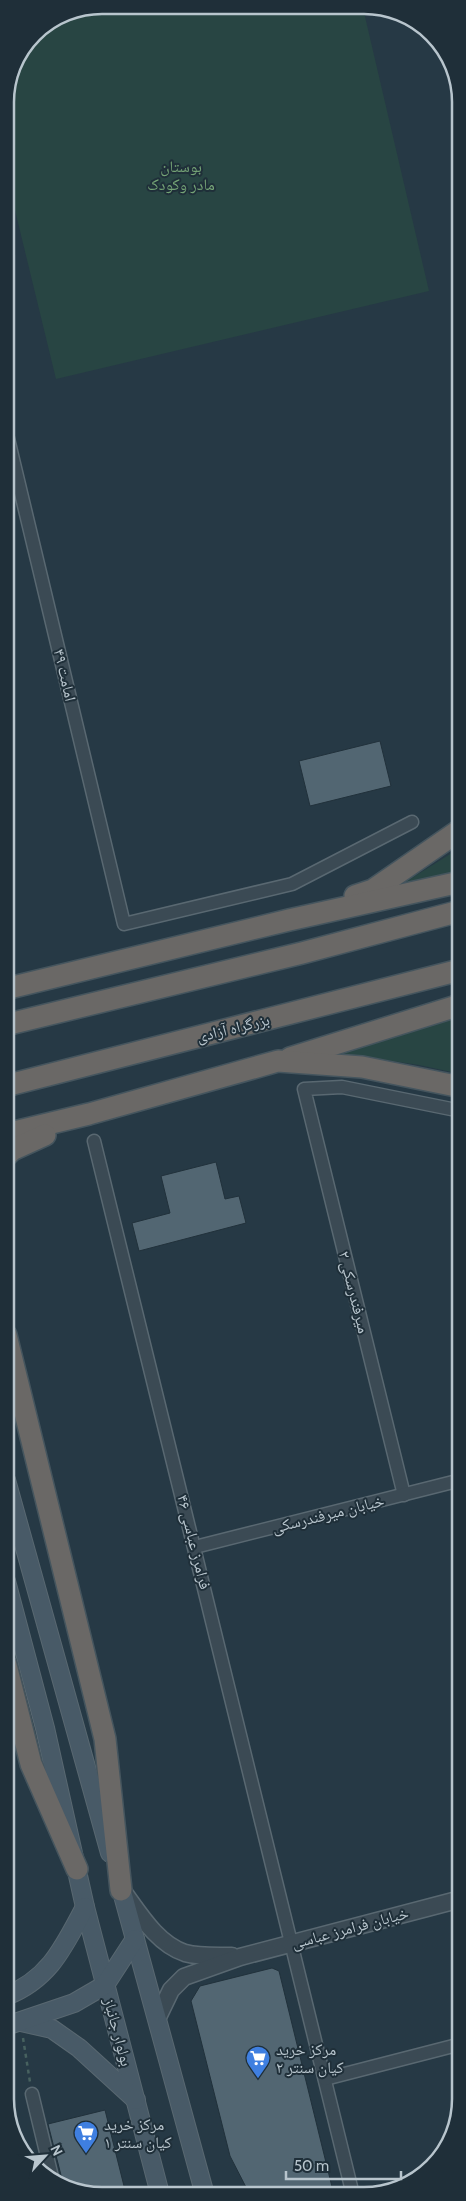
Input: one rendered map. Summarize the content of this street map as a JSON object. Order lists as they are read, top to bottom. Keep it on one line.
{"streets":{"highway":["بزرگراه آزادی"],"main road":["بولوار جانباز"],"street":["امامت ۴۹","میرفندرسکی ۲","خیابان میرفندرسکی","فرامرز عباسی ۴۶","خیابان فرامرز عباسی"]},"crossings":[["میرفندرسکی ۲","خیابان میرفندرسکی"],["خیابان میرفندرسکی","فرامرز عباسی ۴۶"],["فرامرز عباسی ۴۶","خیابان فرامرز عباسی"]],"parks":["بوستان مادر وکودک"],"places":{"supermarket":["مرکز خرید کیان سنتر ۲","مرکز خرید کیان سنتر ۱"]},"scale_bar":"50 m","north":"top right"}
